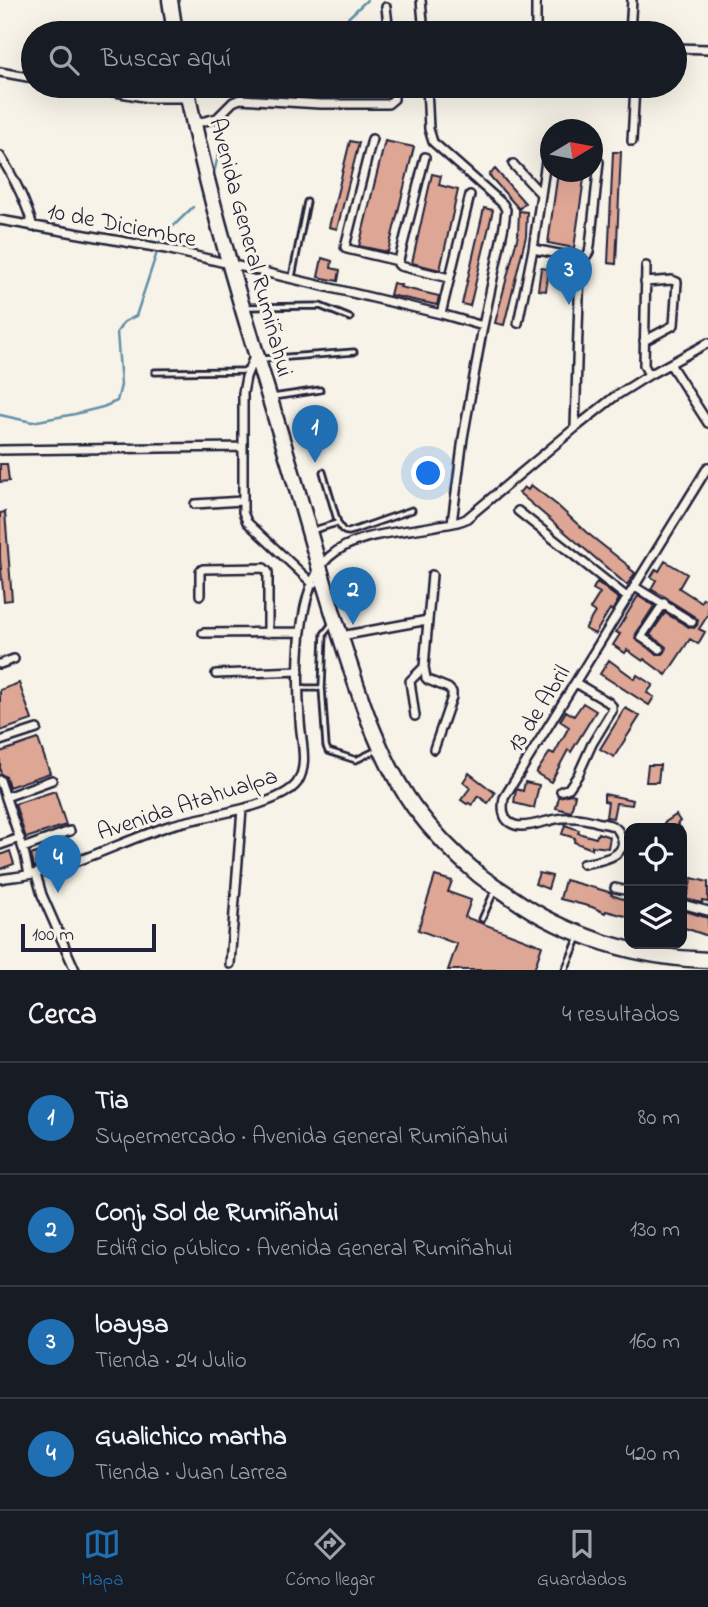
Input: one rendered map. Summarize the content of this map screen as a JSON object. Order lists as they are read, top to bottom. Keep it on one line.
{"streets":{"highway":["Avenida General Rumiñahui"],"street":["10 de Diciembre","13 de Abril","Avenida Atahualpa"]},"crossings":[["10 de Diciembre","Avenida General Rumiñahui"],["Avenida General Rumiñahui","Avenida Atahualpa"]],"scale_bar":"100 m","north":"right","page":{"search":"Buscar aquí","pins":["3","1","2","4"],"scale":"100 m","heading":["Cerca","4 resultados"],"list":[{"mark":"1","name":"Tia","note":"Supermercado · Avenida General Rumiñahui","value":"80 m"},{"mark":"2","name":"Conj. Sol de Rumiñahui","note":"Edificio público · Avenida General Rumiñahui","value":"130 m"},{"mark":"3","name":"loaysa","note":"Tienda · 24 Julio","value":"160 m"},{"mark":"4","name":"Gualichico martha","note":"Tienda · Juan Larrea","value":"420 m"}],"nav":["Mapa","Cómo llegar","Guardados"]}}
